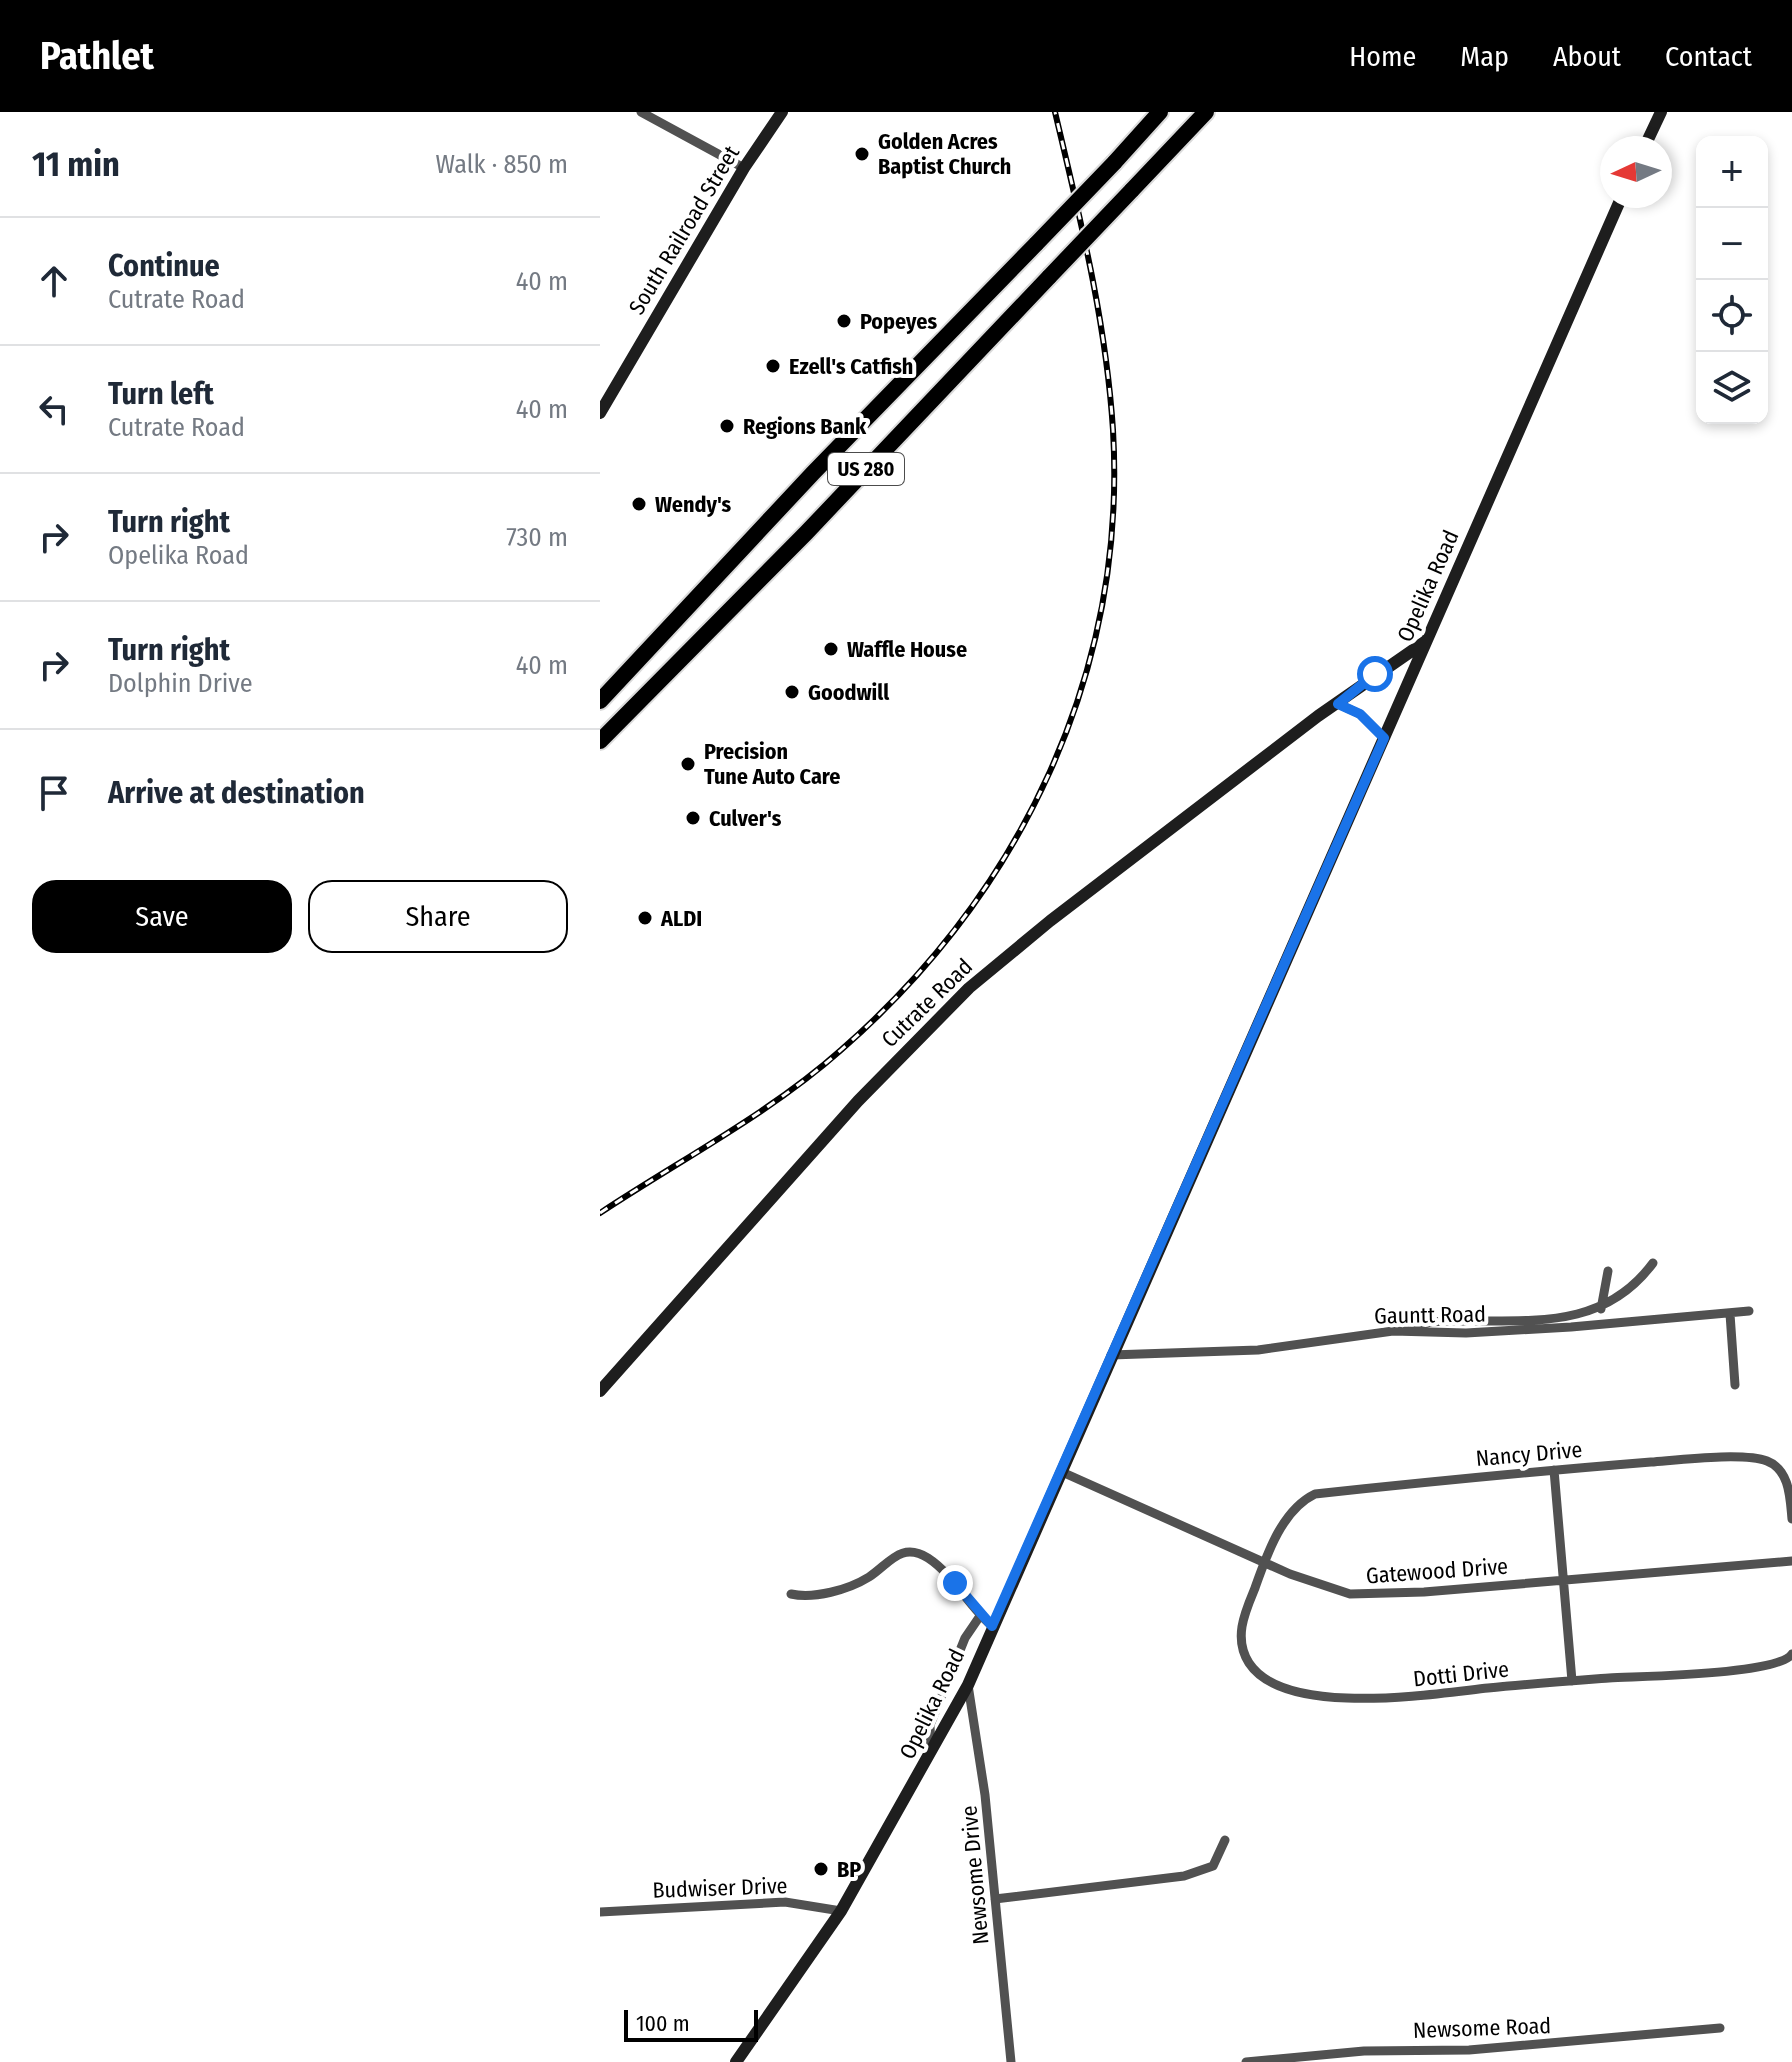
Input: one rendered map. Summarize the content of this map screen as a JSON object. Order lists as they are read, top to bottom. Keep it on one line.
{"streets":{"highway":["US 280"],"main road":["South Railroad Street","Opelika Road","Cutrate Road"],"street":["Gauntt Road","Nancy Drive","Gatewood Drive","Dotti Drive","Newsome Drive","Budwiser Drive","Newsome Road"]},"crossings":[["Opelika Road","Cutrate Road"],["Opelika Road","Gauntt Road"],["Opelika Road","Gatewood Drive"],["Opelika Road","Newsome Drive"],["Opelika Road","Budwiser Drive"],["Nancy Drive","Gatewood Drive"],["Nancy Drive","Dotti Drive"],["Gatewood Drive","Dotti Drive"]],"places":["Golden Acres Baptist Church","Popeyes","Ezell's Catfish","Regions Bank","Wendy's","Waffle House","Goodwill","Precision Tune Auto Care","Culver's","ALDI","BP"],"scale_bar":"100 m","north":"left","page":{"header":"Pathlet","nav":["Home","Map","About","Contact"],"heading":["11 min","Walk · 850 m"],"map_buttons":["+","−"],"list":[["Continue","Cutrate Road","40 m"],["Turn left","Cutrate Road","40 m"],["Turn right","Opelika Road","730 m"],["Turn right","Dolphin Drive","40 m"],"Arrive at destination"],"buttons":["Save","Share"],"scale":"100 m"}}
